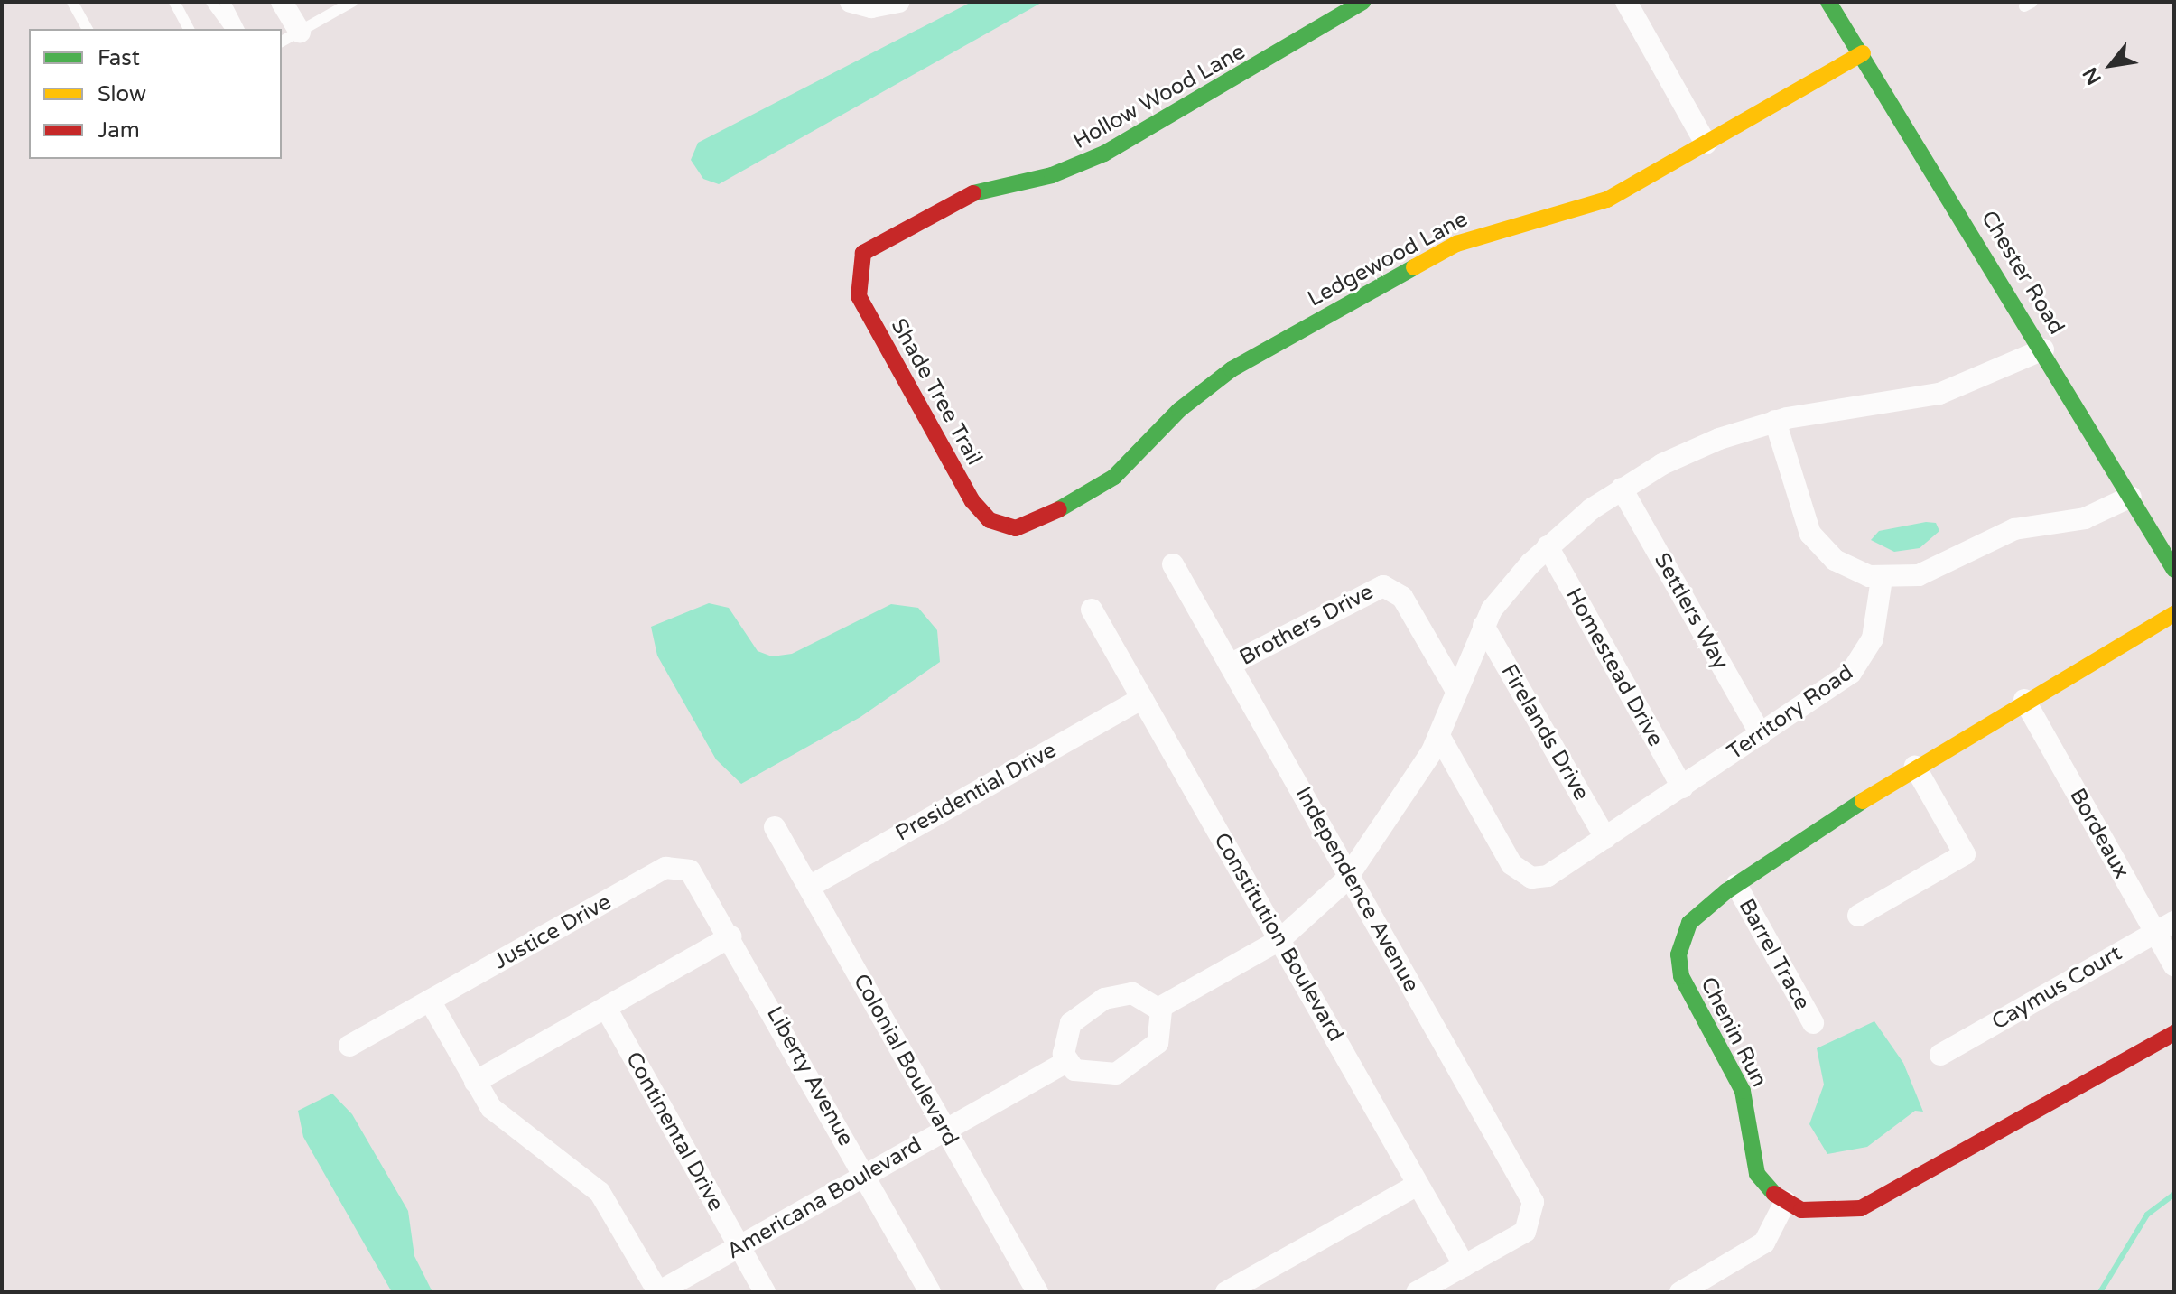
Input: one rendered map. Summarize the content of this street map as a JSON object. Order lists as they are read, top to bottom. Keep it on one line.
{"streets":{"street":["Hollow Wood Lane","Ledgewood Lane","Chester Road","Shade Tree Trail","Settlers Way","Brothers Drive","Homestead Drive","Territory Road","Firelands Drive","Presidential Drive","Bordeaux","Independence Avenue","Justice Drive","Constitution Boulevard","Barrel Trace","Caymus Court","Chenin Run","Colonial Boulevard","Liberty Avenue","Continental Drive","Americana Boulevard"]},"crossings":[["Hollow Wood Lane","Shade Tree Trail"],["Ledgewood Lane","Chester Road"],["Ledgewood Lane","Shade Tree Trail"],["Settlers Way","Territory Road"],["Brothers Drive","Independence Avenue"],["Homestead Drive","Territory Road"],["Territory Road","Firelands Drive"],["Presidential Drive","Constitution Boulevard"],["Presidential Drive","Colonial Boulevard"],["Bordeaux","Caymus Court"],["Bordeaux","Chenin Run"],["Independence Avenue","Constitution Boulevard"],["Justice Drive","Liberty Avenue"],["Barrel Trace","Chenin Run"],["Colonial Boulevard","Americana Boulevard"],["Liberty Avenue","Americana Boulevard"],["Continental Drive","Americana Boulevard"]],"legend":["Fast","Slow","Jam"],"north":"bottom left"}
